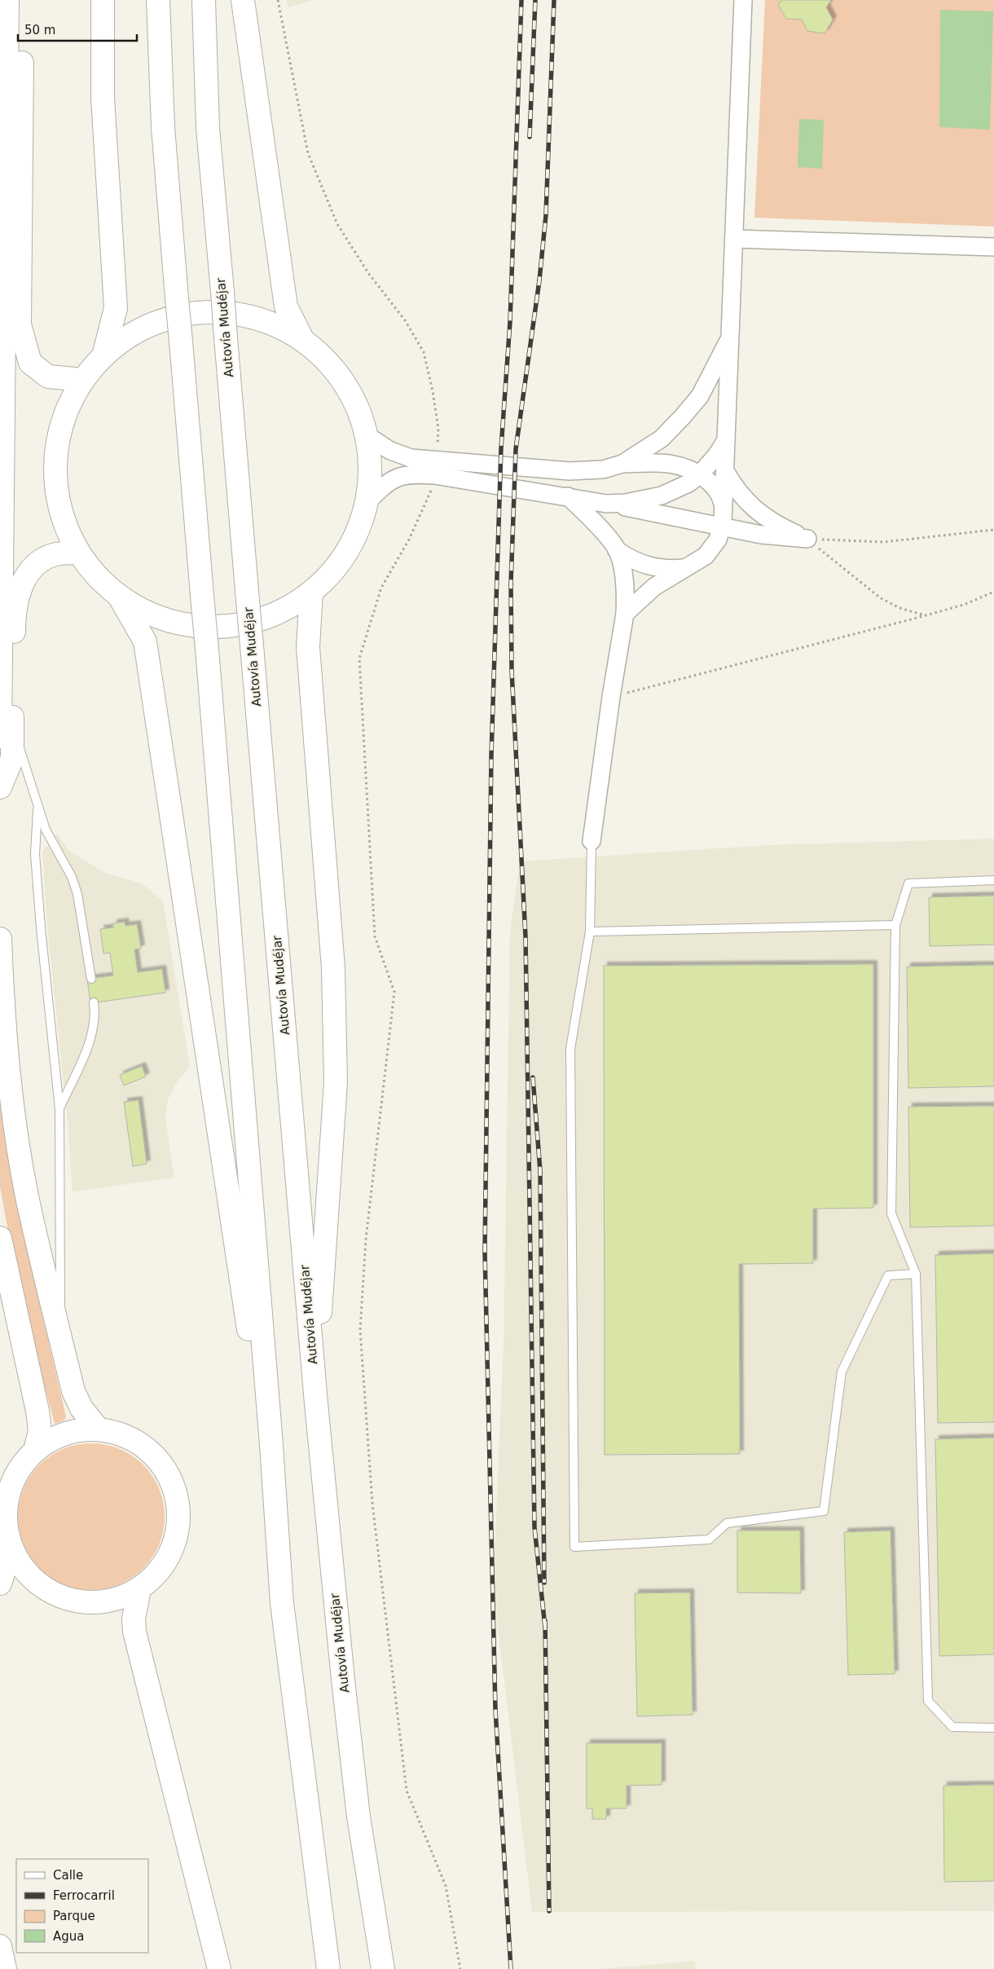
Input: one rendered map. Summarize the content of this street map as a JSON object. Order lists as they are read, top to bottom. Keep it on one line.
{"streets":{"highway":["Autovía Mudéjar"]},"legend":["Calle","Ferrocarril","Parque","Agua"],"scale_bar":"50 m"}
